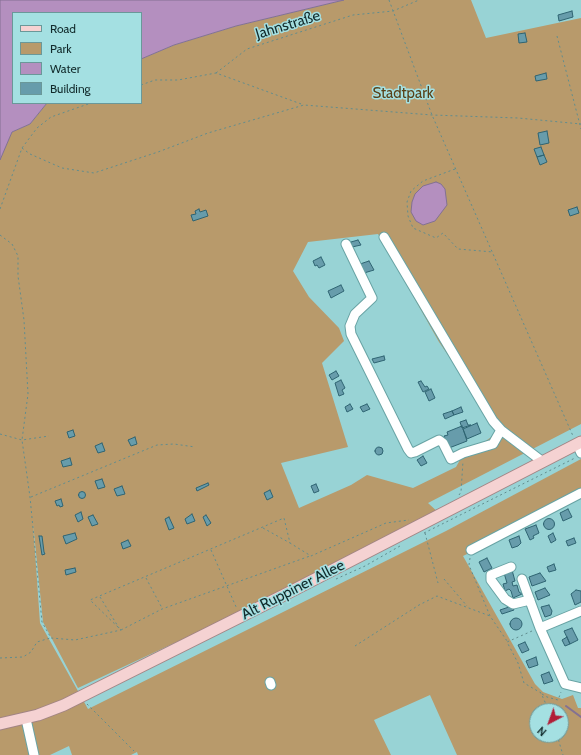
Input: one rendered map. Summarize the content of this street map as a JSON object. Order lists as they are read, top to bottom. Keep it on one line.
{"streets":{"main road":["Alt Ruppiner Allee"],"path":["Jahnstraße"]},"parks":["Stadtpark"],"legend":["Road","Park","Water","Building"],"north":"bottom left"}
